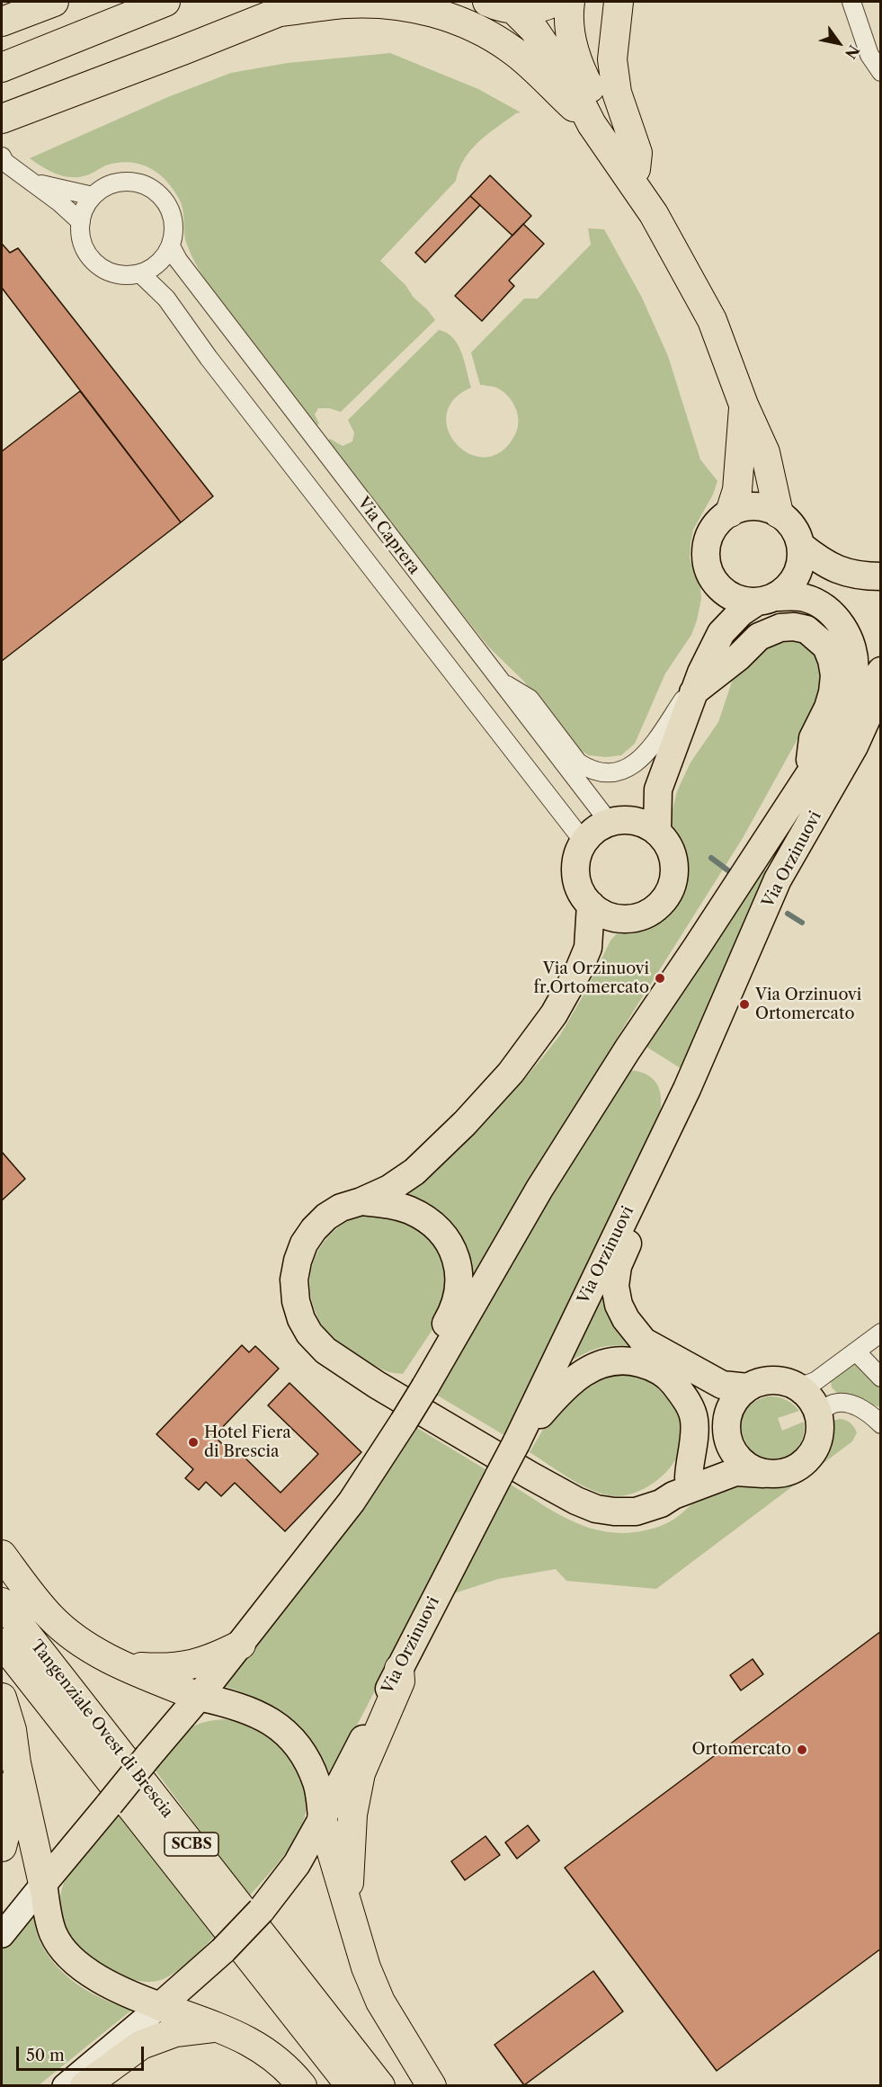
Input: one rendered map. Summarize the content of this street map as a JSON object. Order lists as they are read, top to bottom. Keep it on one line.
{"streets":{"highway":["Tangenziale Ovest di Brescia","SCBS"],"main road":["Via Orzinuovi"],"street":["Via Caprera"]},"places":["Via Orzinuovi fr.Ortomercato","Via Orzinuovi Ortomercato","Hotel Fiera di Brescia","Ortomercato"],"scale_bar":"50 m","north":"bottom right"}
